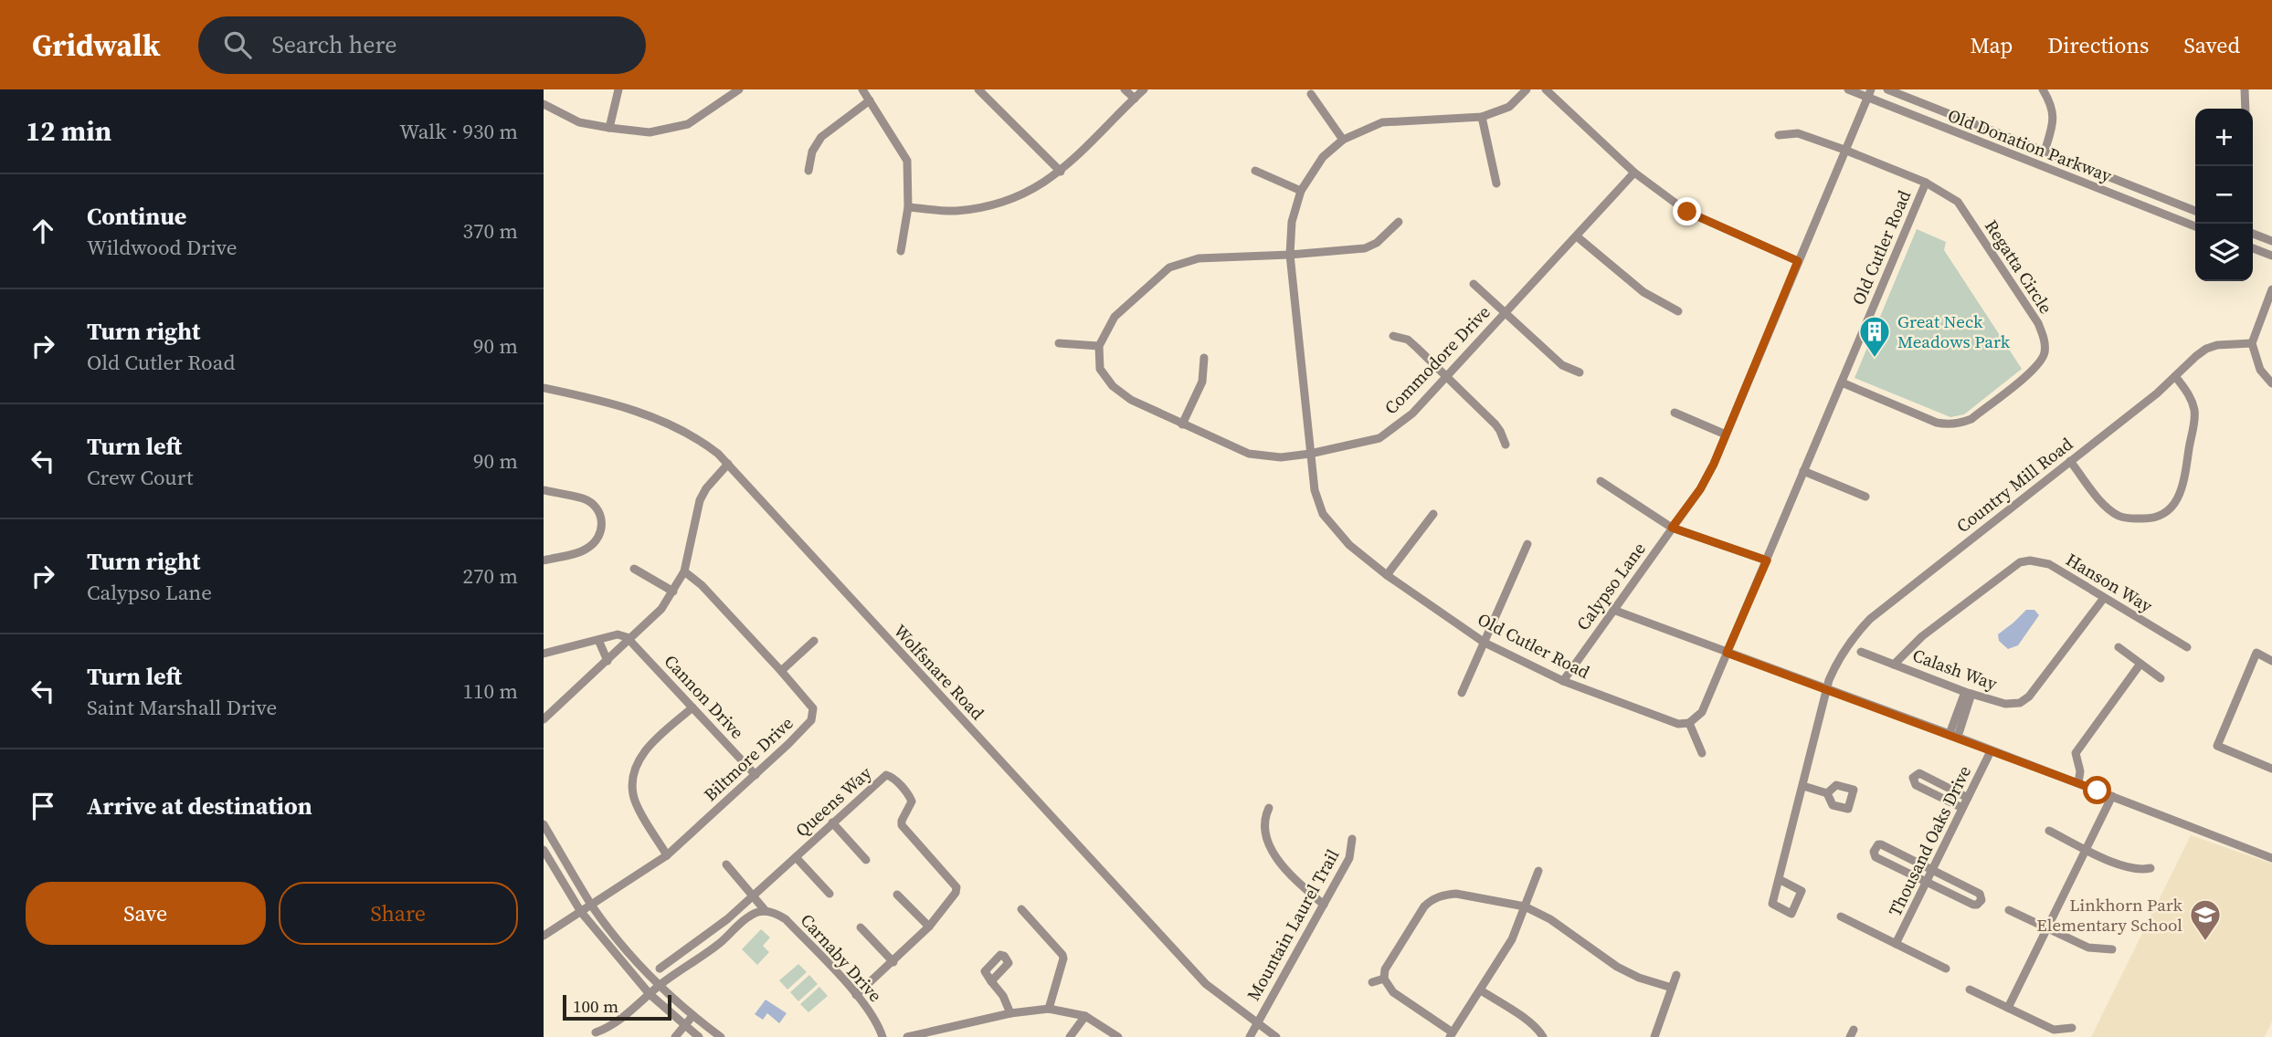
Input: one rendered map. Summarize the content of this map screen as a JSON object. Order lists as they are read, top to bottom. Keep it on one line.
{"streets":{"street":["Old Donation Parkway","Old Cutler Road","Regatta Circle","Commodore Drive","Country Mill Road","Hanson Way","Calypso Lane","Calash Way","Wolfsnare Road","Cannon Drive","Biltmore Drive","Queens Way","Thousand Oaks Drive","Mountain Laurel Trail","Carnaby Drive"]},"crossings":[["Old Donation Parkway","Calypso Lane"],["Old Cutler Road","Regatta Circle"],["Old Cutler Road","Commodore Drive"],["Old Cutler Road","Calypso Lane"],["Regatta Circle","Calypso Lane"],["Hanson Way","Calash Way"],["Wolfsnare Road","Mountain Laurel Trail"],["Cannon Drive","Biltmore Drive"],["Queens Way","Carnaby Drive"]],"places":{"building":["Great Neck Meadows Park"],"school or university":["Linkhorn Park Elementary School"]},"scale_bar":"100 m","page":{"header":"Gridwalk","search":"Search here","nav":["Map","Directions","Saved"],"heading":["12 min","Walk · 930 m"],"map_buttons":["+","−"],"list":[["Continue","Wildwood Drive","370 m"],["Turn right","Old Cutler Road","90 m"],["Turn left","Crew Court","90 m"],["Turn right","Calypso Lane","270 m"],["Turn left","Saint Marshall Drive","110 m"],"Arrive at destination"],"buttons":["Save","Share"],"scale":"100 m"}}
